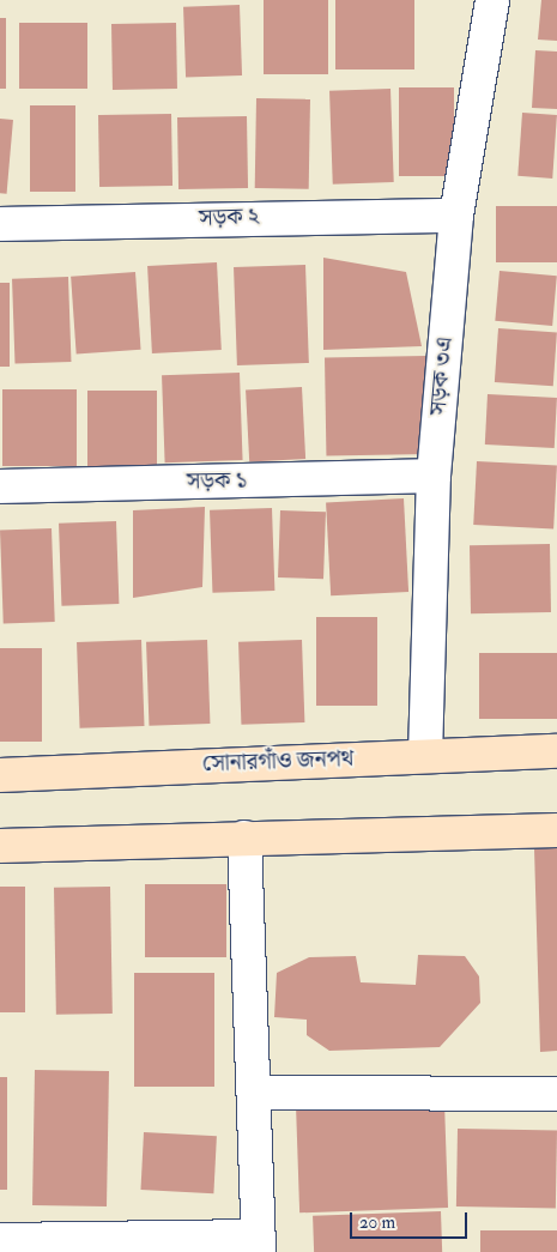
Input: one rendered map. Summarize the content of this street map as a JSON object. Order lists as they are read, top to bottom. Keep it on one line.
{"streets":{"main road":["সোনারগাঁও জনপথ"],"street":["সড়ক ২","সড়ক ৩এ","সড়ক ১"]},"crossings":[["সড়ক ২","সড়ক ৩এ"],["সড়ক ৩এ","সড়ক ১"],["সড়ক ৩এ","সোনারগাঁও জনপথ"]],"scale_bar":"20 m"}
